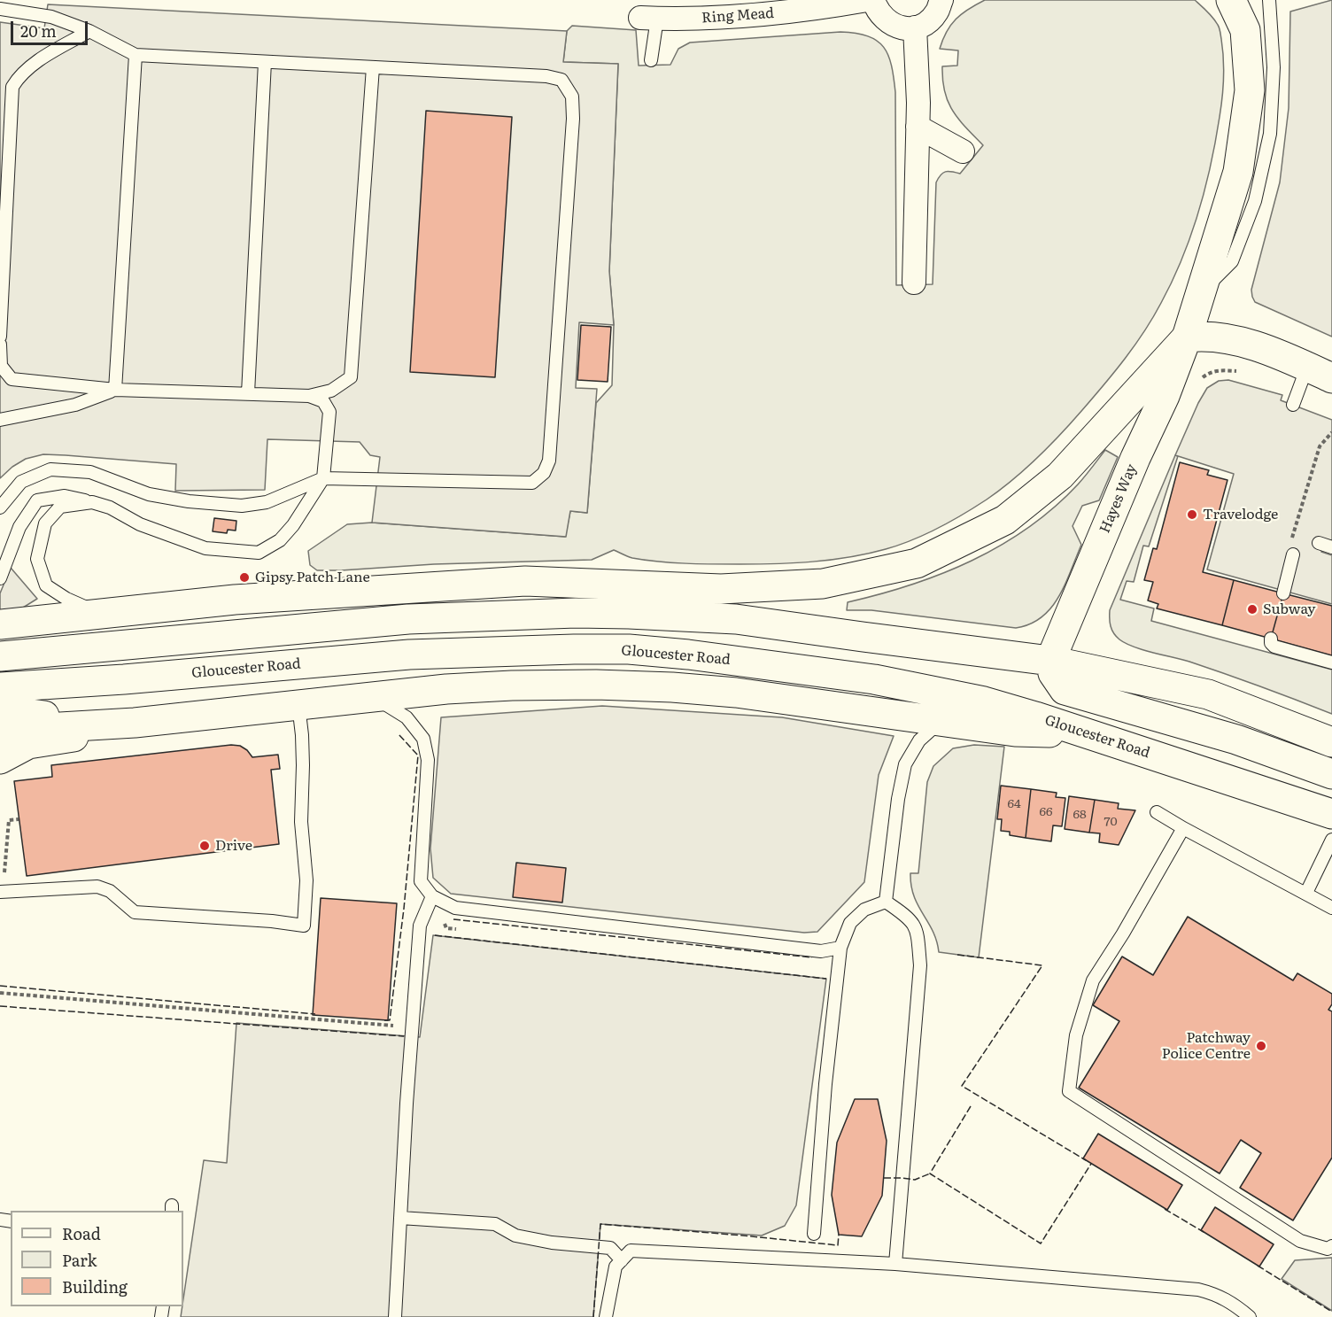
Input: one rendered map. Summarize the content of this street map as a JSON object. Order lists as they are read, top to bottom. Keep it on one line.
{"streets":{"main road":["Hayes Way","Gloucester Road"],"street":["Ring Mead"]},"places":["Travelodge","Gipsy Patch Lane","Subway","Drive","Patchway Police Centre"],"house_numbers":["64","66","68","70"],"legend":["Road","Park","Building"],"scale_bar":"20 m"}
